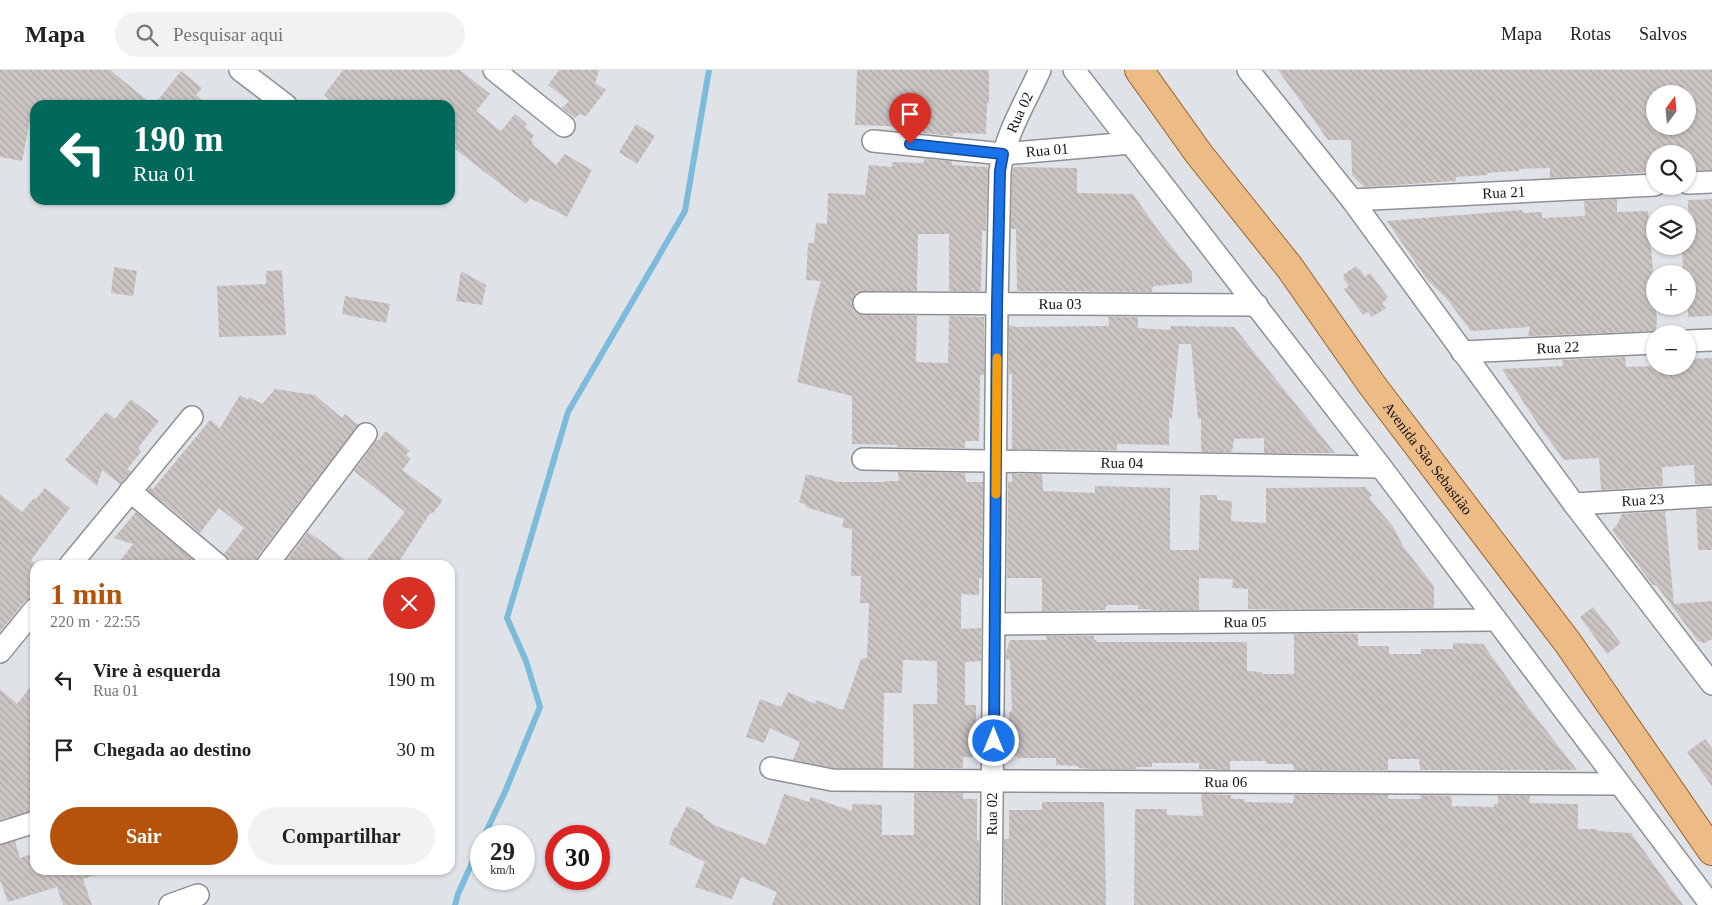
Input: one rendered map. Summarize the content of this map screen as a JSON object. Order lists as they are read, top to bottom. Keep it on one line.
{"streets":{"main road":["Avenida São Sebastião"],"street":["Rua 02","Rua 01","Rua 21","Rua 03","Rua 22","Rua 04","Rua 23","Rua 05","Rua 06"]},"crossings":[["Rua 02","Rua 01"],["Rua 02","Rua 03"],["Rua 02","Rua 04"],["Rua 02","Rua 05"],["Rua 02","Rua 06"]],"north":"top","page":{"header":"Mapa","search":"Pesquisar aqui","nav":["Mapa","Rotas","Salvos"],"map_buttons":["+","−"],"turn":["190 m","Rua 01"],"heading":["1 min","220 m · 22:55"],"list":[{"name":"Vire à esquerda","note":"Rua 01","value":"190 m"},{"name":"Chegada ao destino","value":"30 m"}],"buttons":["Sair","Compartilhar"],"speed":"29 km/h","limit":"30"}}
